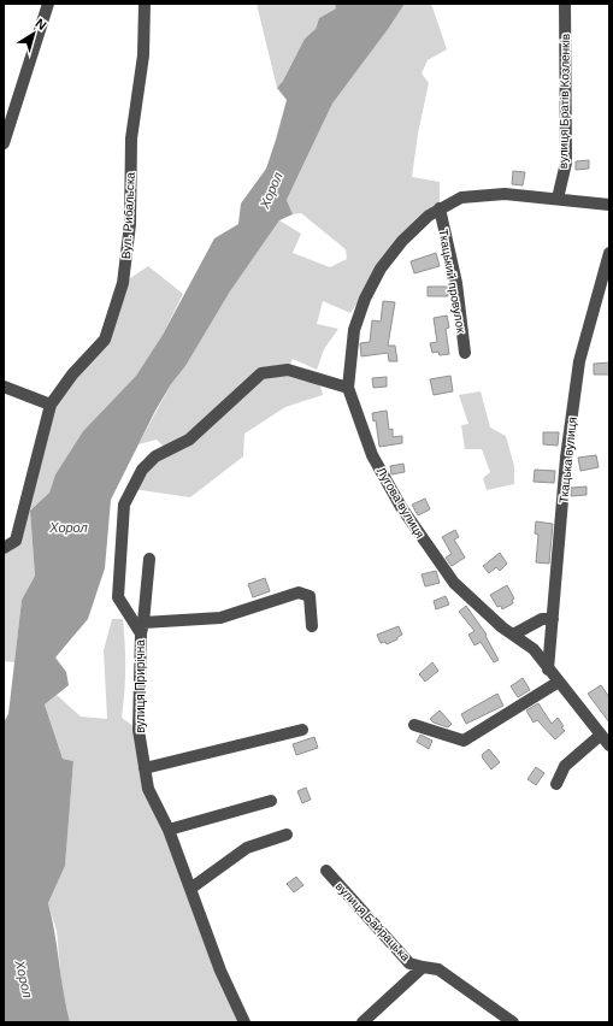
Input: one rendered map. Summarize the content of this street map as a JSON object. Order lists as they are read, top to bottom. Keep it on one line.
{"streets":{"street":["вулиця Братів Козленків","Вул. Рибальска","Ткацький провулок","Ткацька вулиця","Лугова вулиця","вулиця Прирічна","вулиця Байрацька"]},"crossings":[["вулиця Братів Козленків","Ткацький провулок"],["Ткацький провулок","Лугова вулиця"],["Ткацька вулиця","Лугова вулиця"],["Лугова вулиця","вулиця Прирічна"]],"water":["Хорол"],"north":"top right"}
